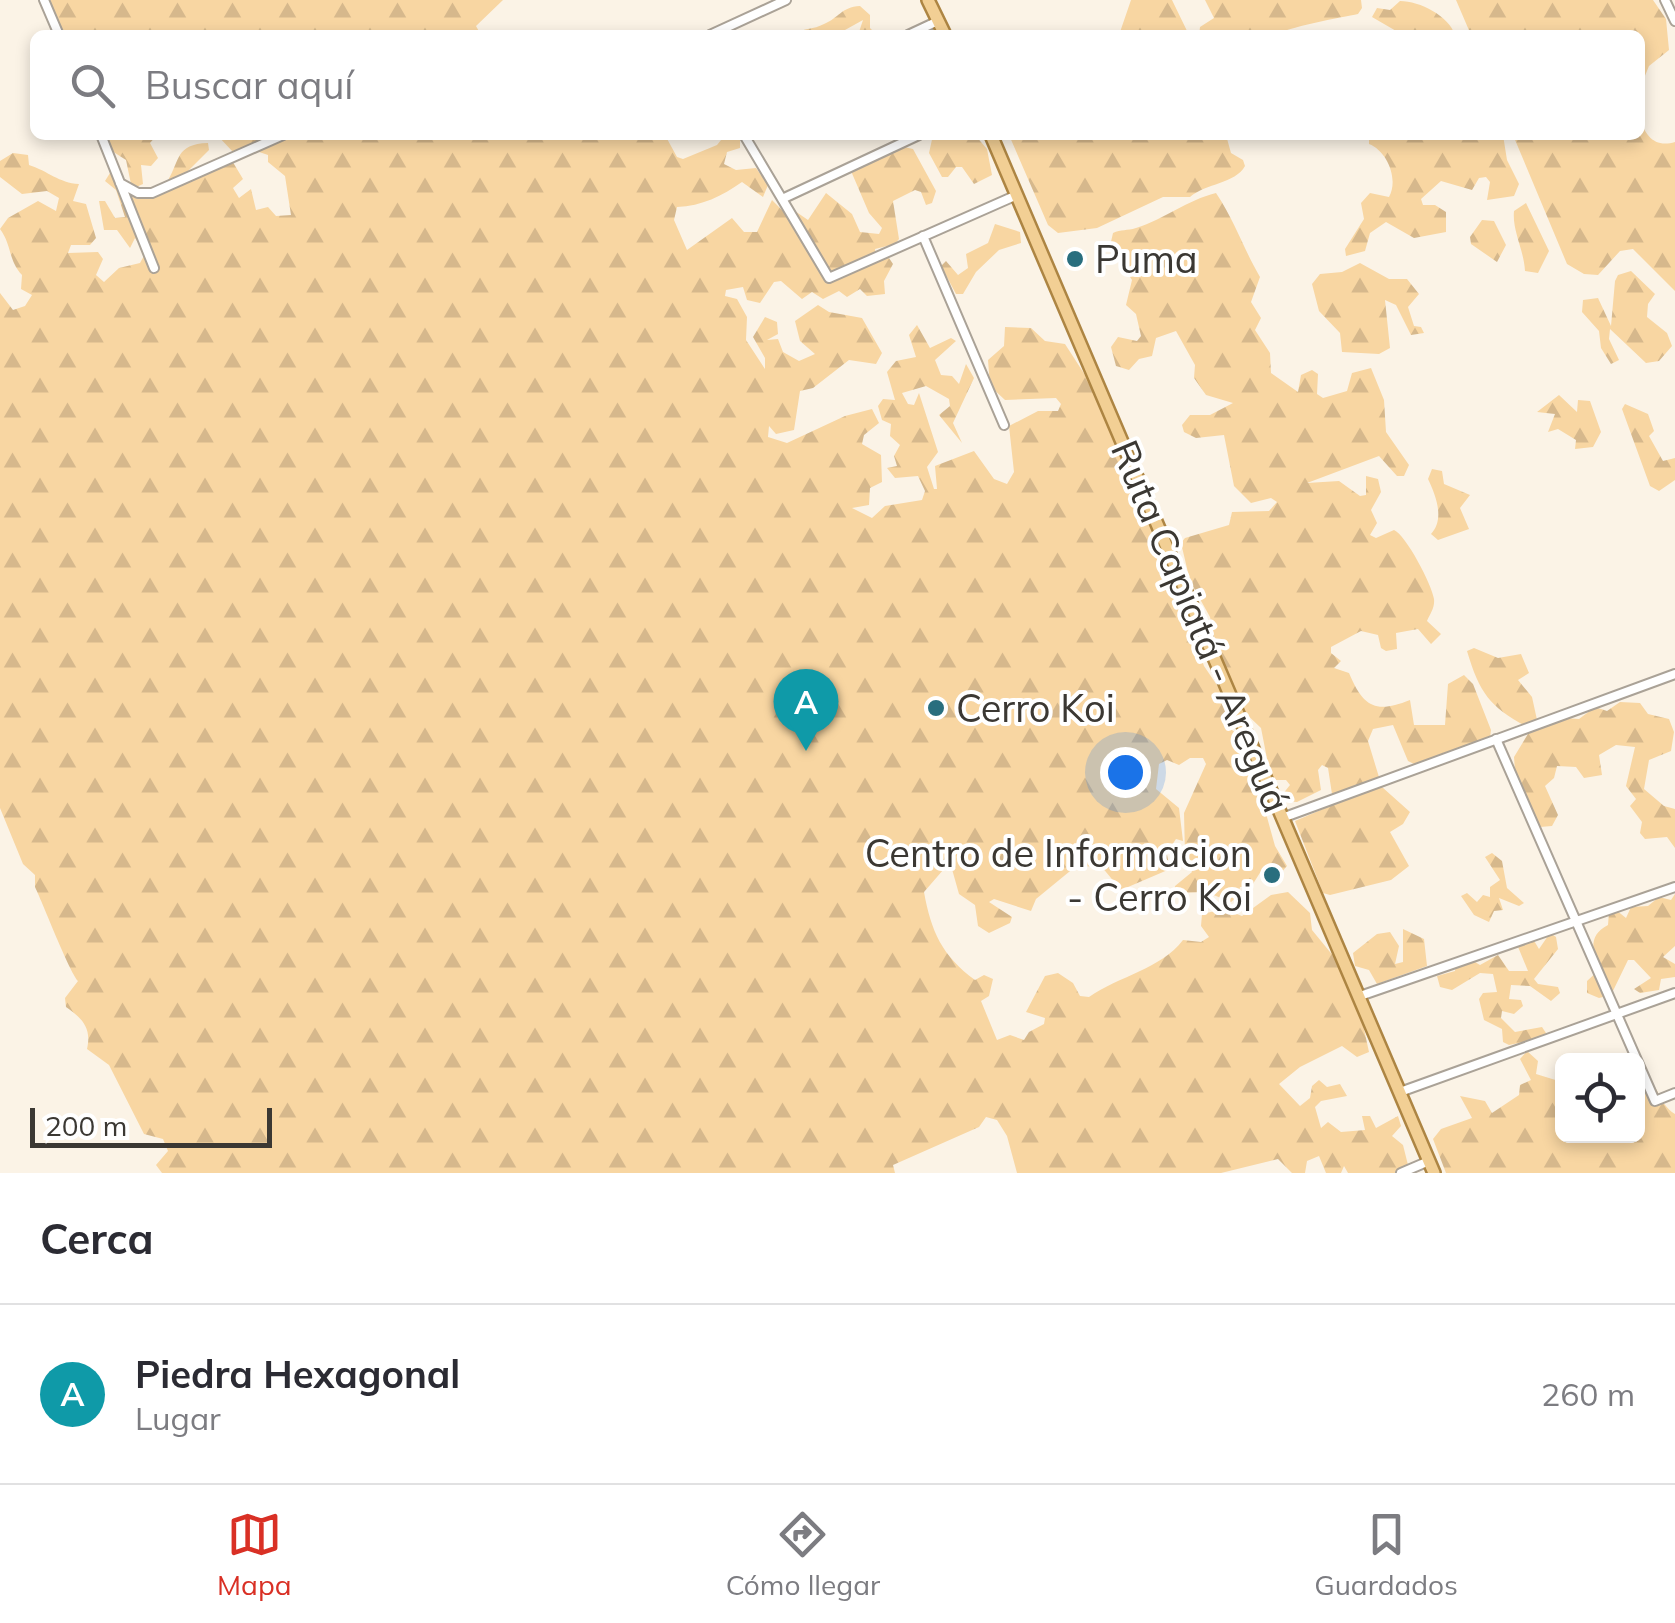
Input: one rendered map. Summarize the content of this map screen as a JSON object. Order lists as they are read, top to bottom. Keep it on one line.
{"streets":{"main road":["Ruta Capiatá - Areguá"]},"places":["Puma","Cerro Koi","Centro de Informacion - Cerro Koi"],"scale_bar":"200 m","page":{"search":"Buscar aquí","pins":"A","scale":"200 m","heading":"Cerca","list":[{"mark":"A","name":"Piedra Hexagonal","note":"Lugar","value":"260 m"}],"nav":["Mapa","Cómo llegar","Guardados"]}}
